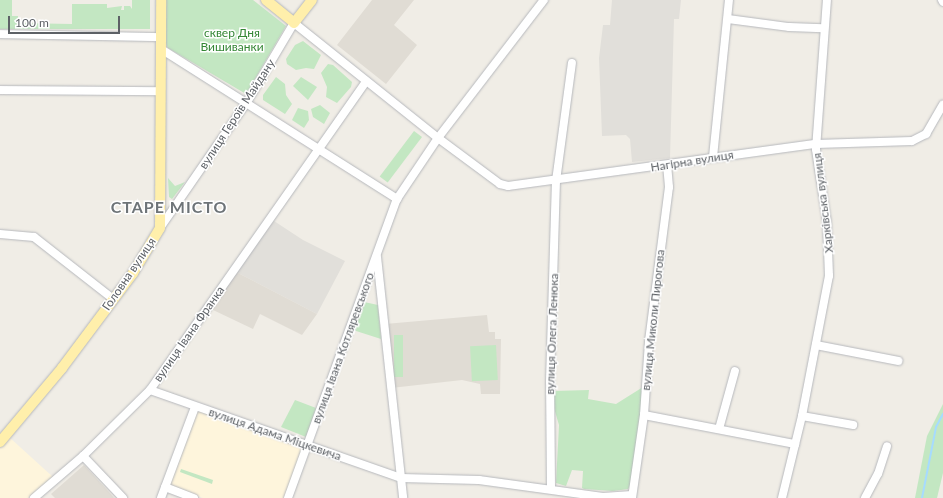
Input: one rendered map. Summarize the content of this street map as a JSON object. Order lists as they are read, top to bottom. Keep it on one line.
{"streets":{"main road":["вулиця Героїв Майдану","Головна вулиця"],"street":["Нагірна вулиця","Харківська вулиця","вулиця Миколи Пирогова","вулиця Івана Франка","вулиця Олега Ленюка","вулиця Івана Котляревського","вулиця Адама Міцкевича"]},"crossings":[["вулиця Героїв Майдану","Нагірна вулиця"],["вулиця Героїв Майдану","Головна вулиця"],["Нагірна вулиця","Харківська вулиця"],["Нагірна вулиця","вулиця Миколи Пирогова"],["Нагірна вулиця","вулиця Івана Франка"],["Нагірна вулиця","вулиця Олега Ленюка"],["Нагірна вулиця","вулиця Івана Котляревського"],["вулиця Миколи Пирогова","вулиця Адама Міцкевича"],["вулиця Івана Франка","вулиця Адама Міцкевича"],["вулиця Олега Ленюка","вулиця Адама Міцкевича"],["вулиця Івана Котляревського","вулиця Адама Міцкевича"]],"districts":["СТАРЕ МІСТО"],"parks":["сквер Дня Вишиванки"],"scale_bar":"100 m"}
